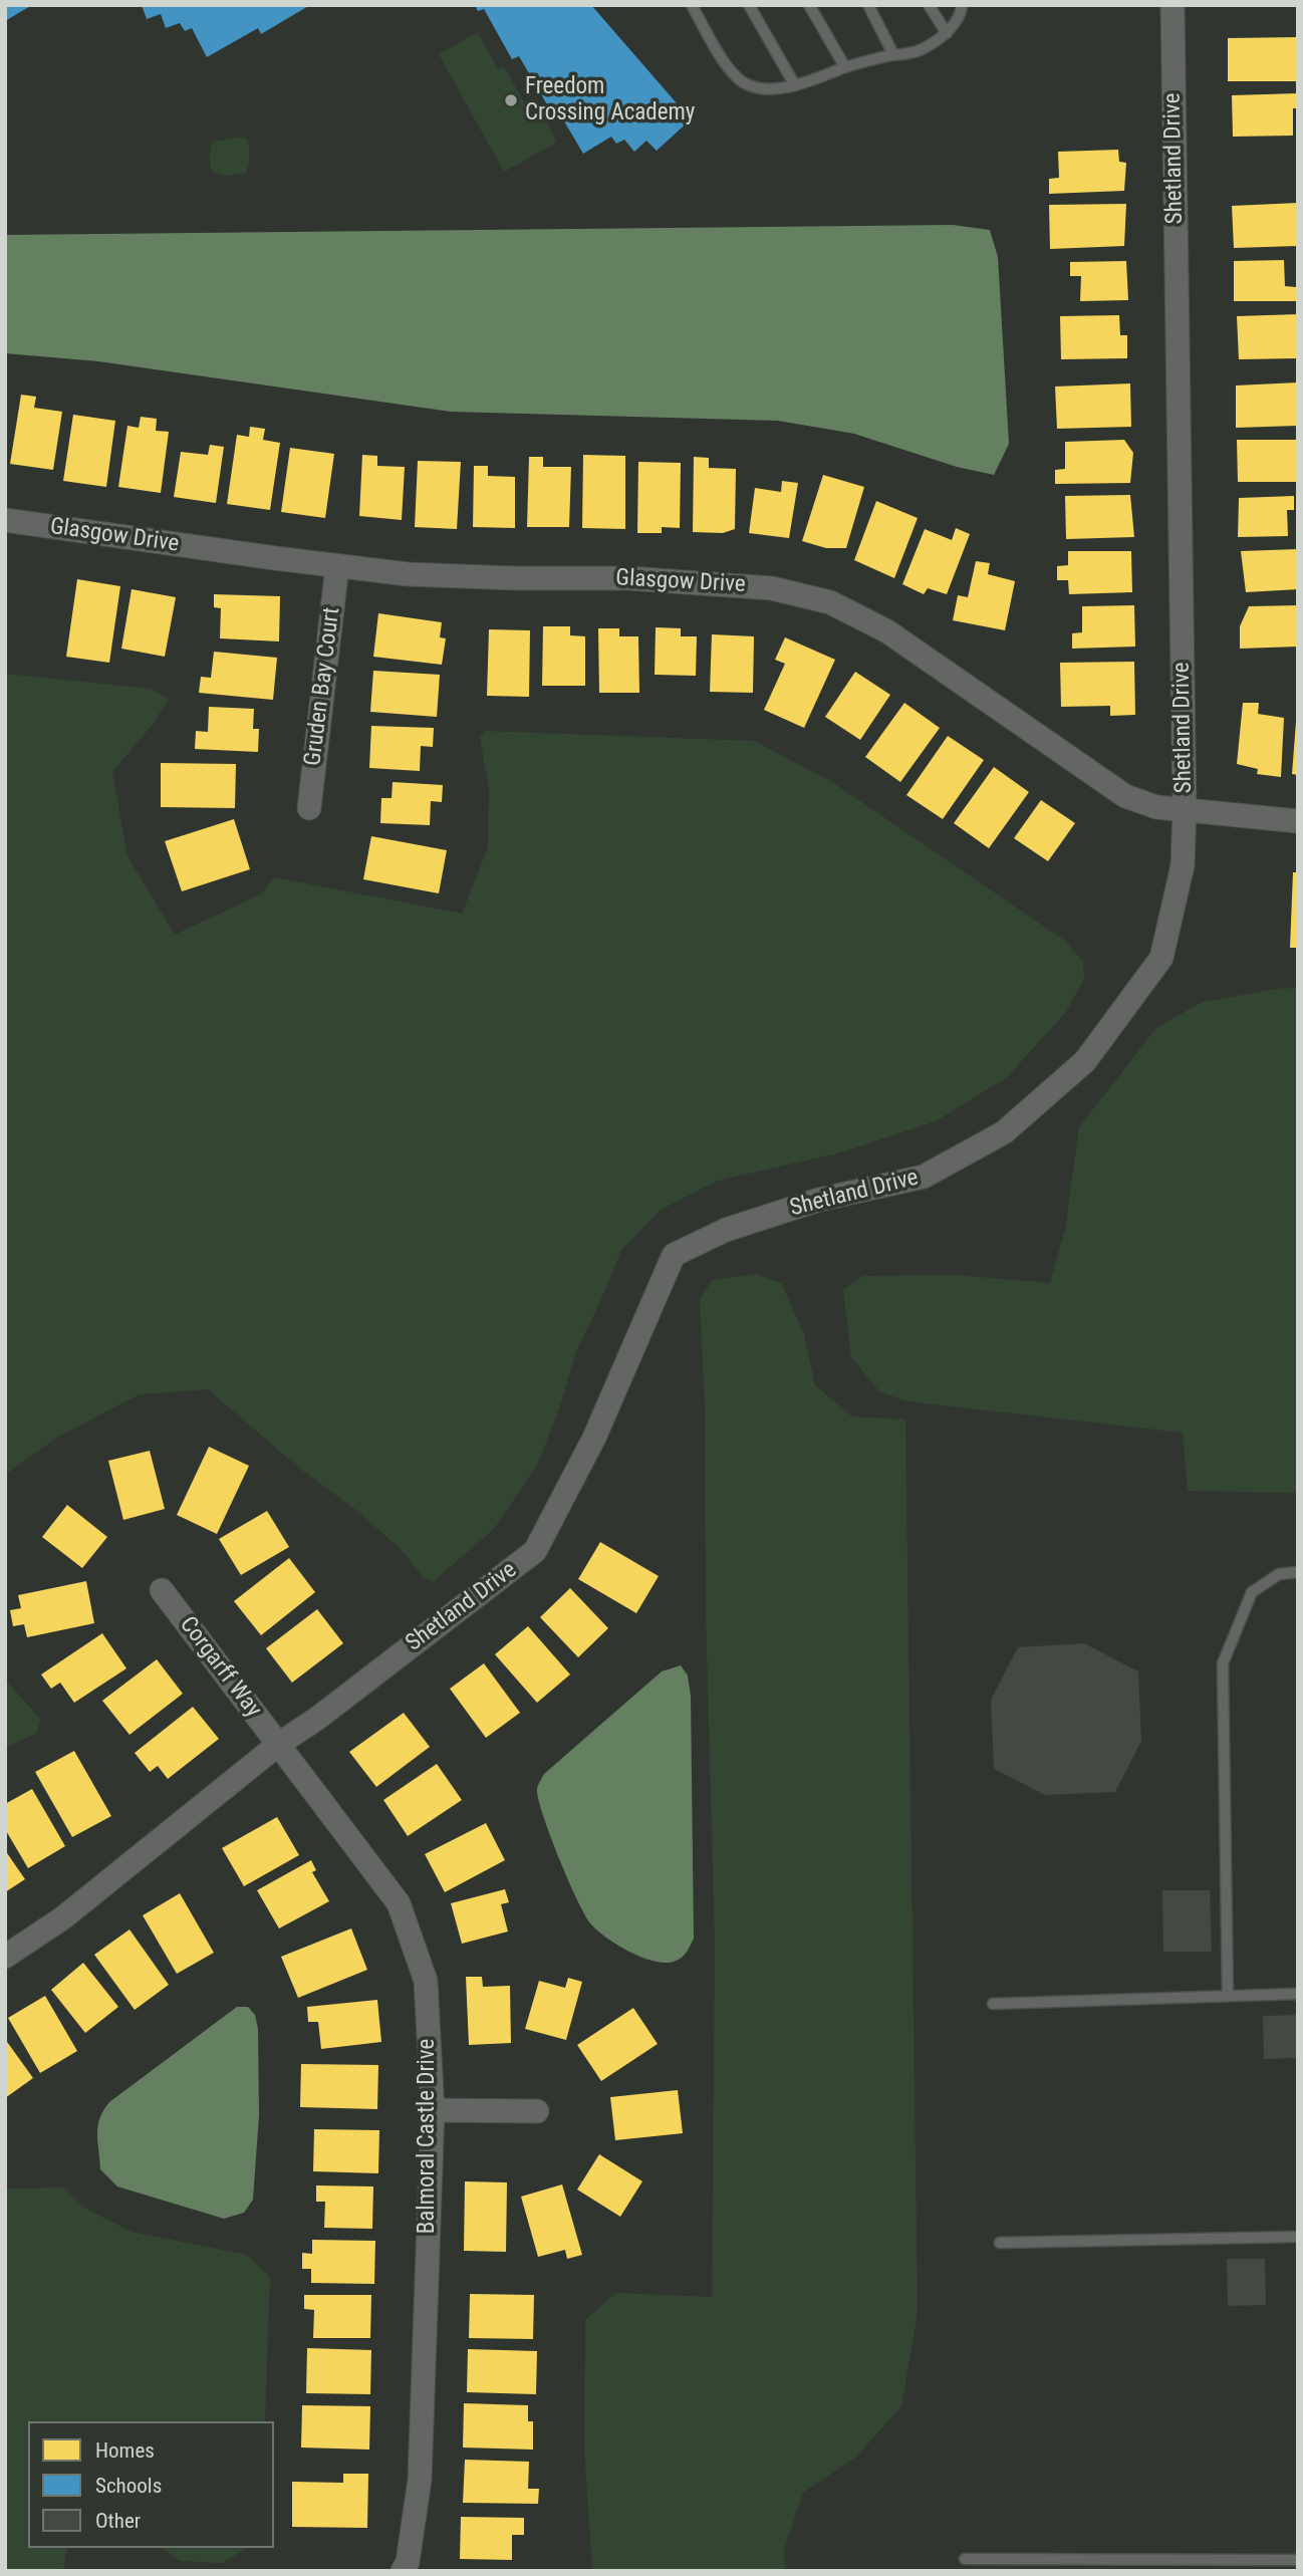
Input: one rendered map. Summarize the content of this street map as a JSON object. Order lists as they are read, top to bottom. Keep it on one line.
{"streets":{"street":["Shetland Drive","Glasgow Drive","Gruden Bay Court","Corgarff Way","Balmoral Castle Drive"]},"crossings":[["Shetland Drive","Glasgow Drive"],["Shetland Drive","Corgarff Way"],["Shetland Drive","Balmoral Castle Drive"],["Glasgow Drive","Gruden Bay Court"],["Corgarff Way","Balmoral Castle Drive"]],"places":["Freedom Crossing Academy"],"legend":["Homes","Schools","Other"]}
